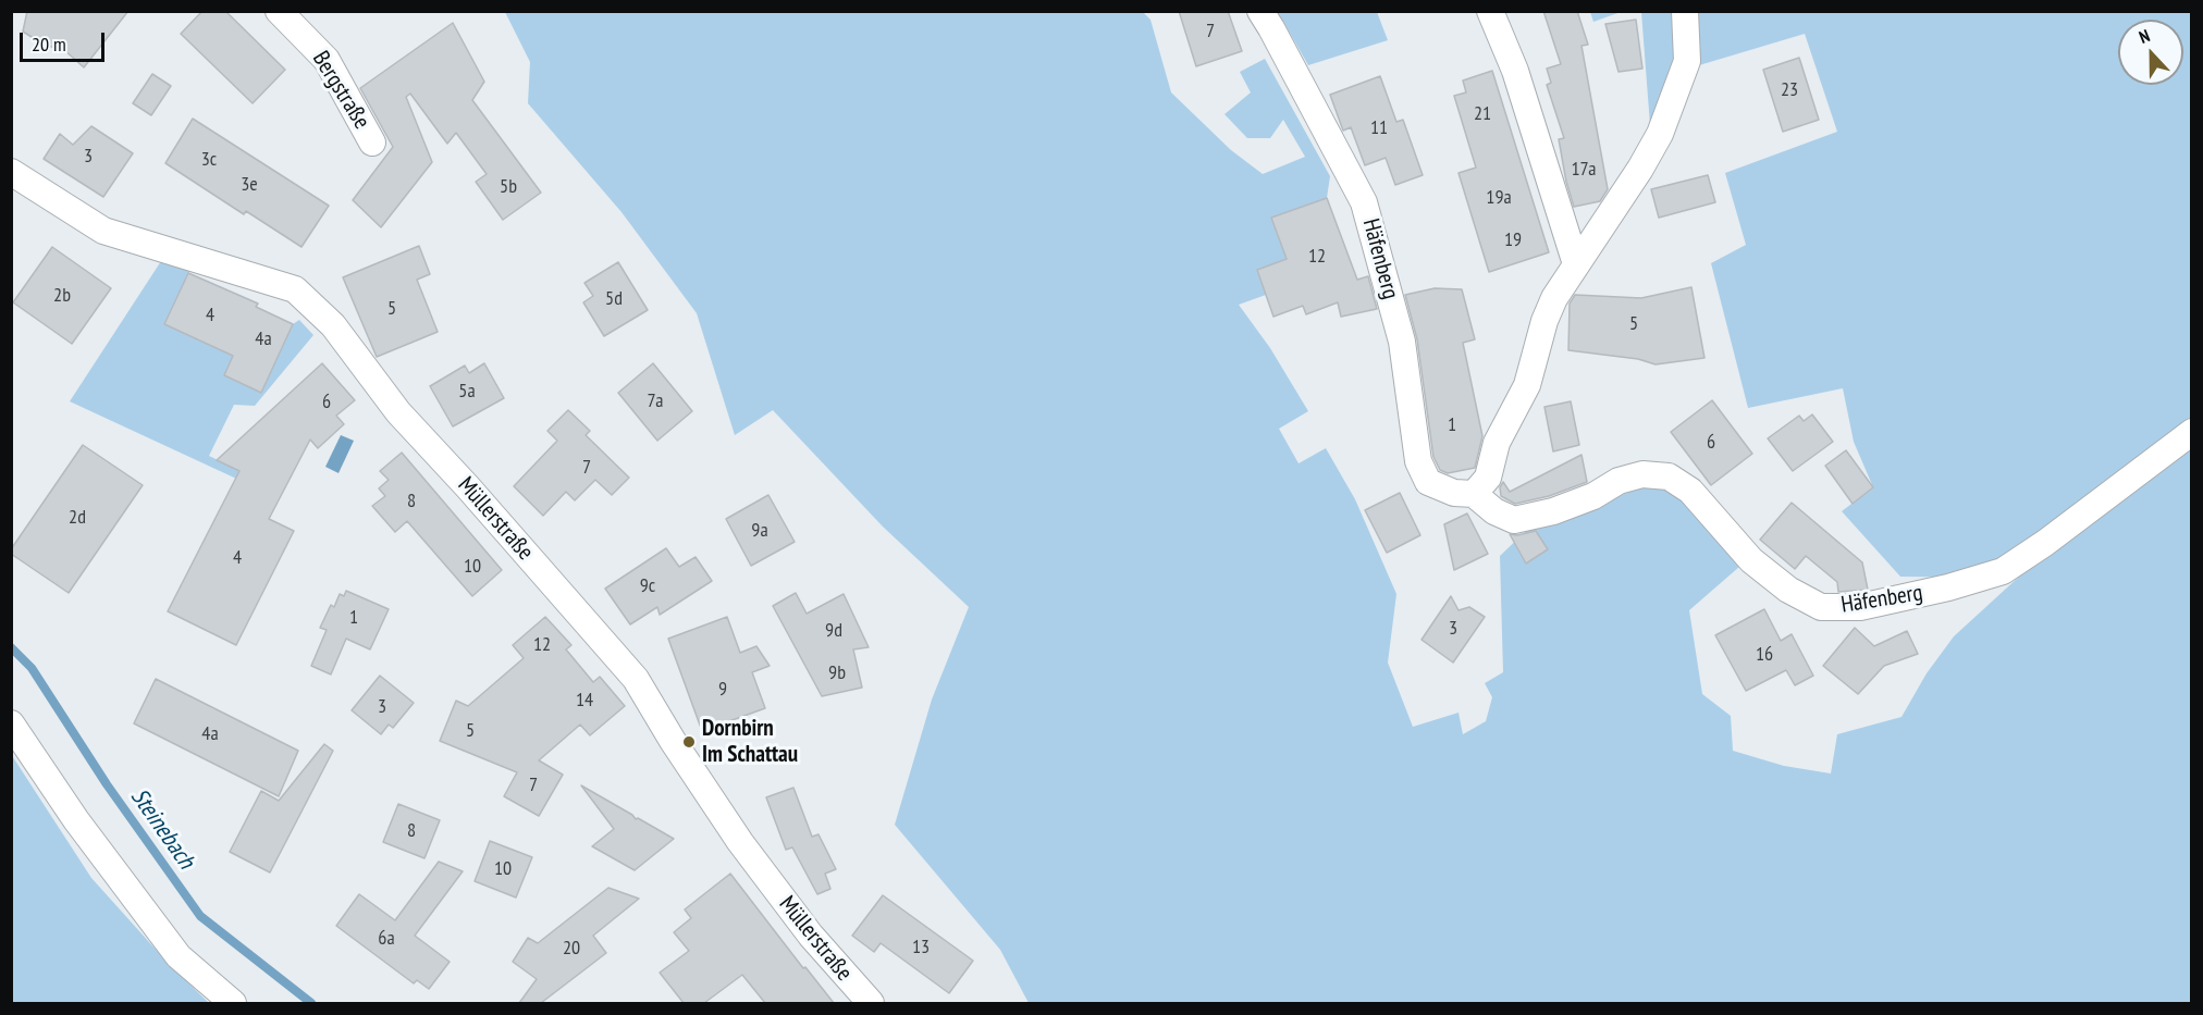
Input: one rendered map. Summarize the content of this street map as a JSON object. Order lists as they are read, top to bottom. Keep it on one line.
{"streets":{"street":["Bergstraße","Häfenberg","Müllerstraße"]},"water":["Steinebach"],"places":["Dornbirn Im Schattau"],"house_numbers":["7","23","21","11","3","3c","17a","3e","5b","19a","19","12","2b","5d","5","4","5","4a","5a","7a","6","1","6","7","8","2d","9a","4","10","9c","1","3","9d","12","16","9b","9","14","3","5","4a","7","8","10","6a","13","20"],"scale_bar":"20 m","north":"top"}
